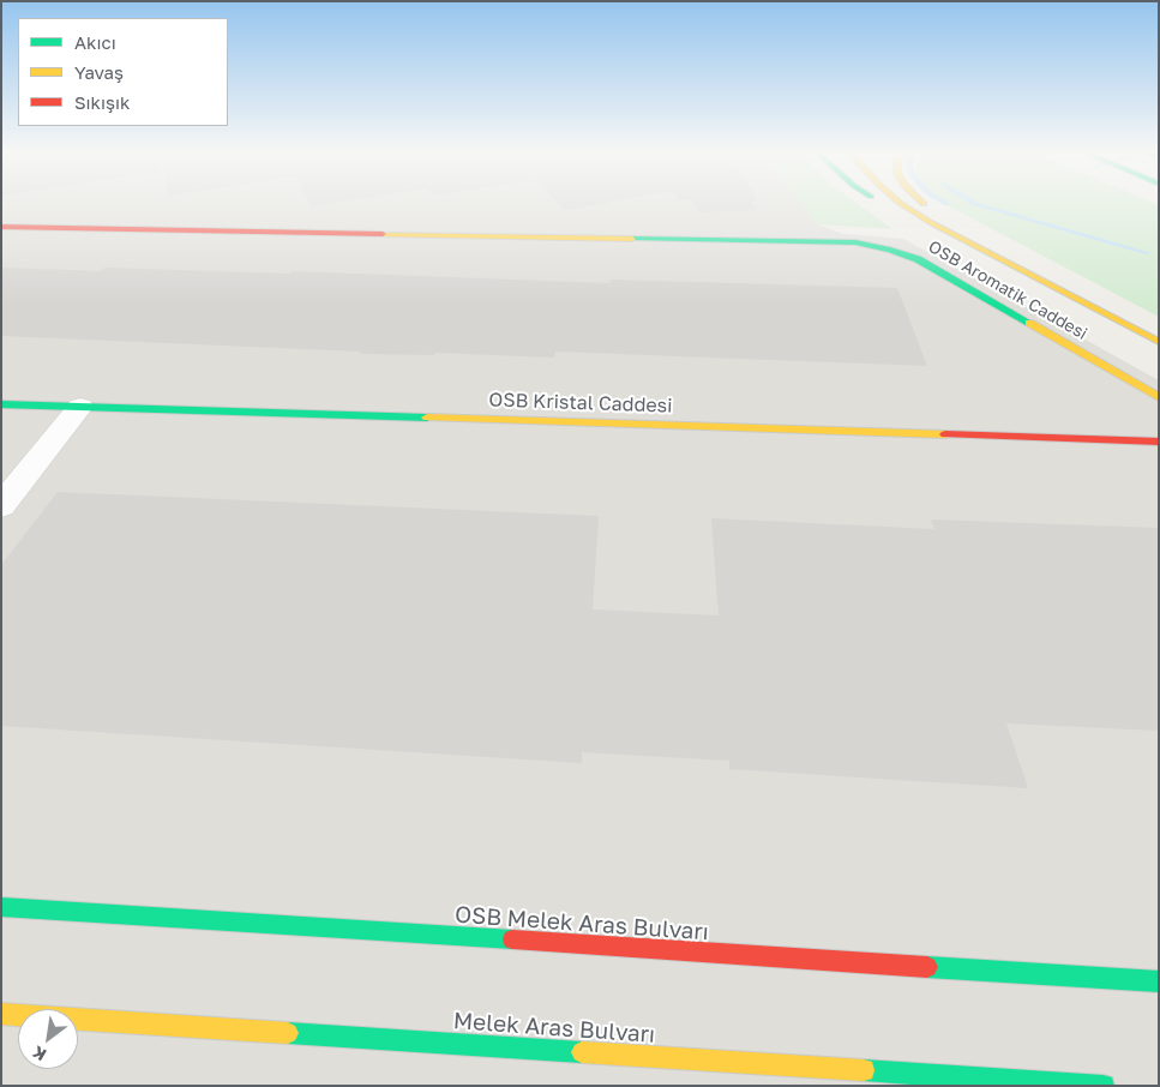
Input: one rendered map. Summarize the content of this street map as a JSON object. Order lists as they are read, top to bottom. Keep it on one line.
{"streets":{"main road":["OSB Aromatik Caddesi","OSB Kristal Caddesi","OSB Melek Aras Bulvarı","Melek Aras Bulvarı"]},"legend":["Akıcı","Yavaş","Sıkışık"],"north":"bottom left"}
